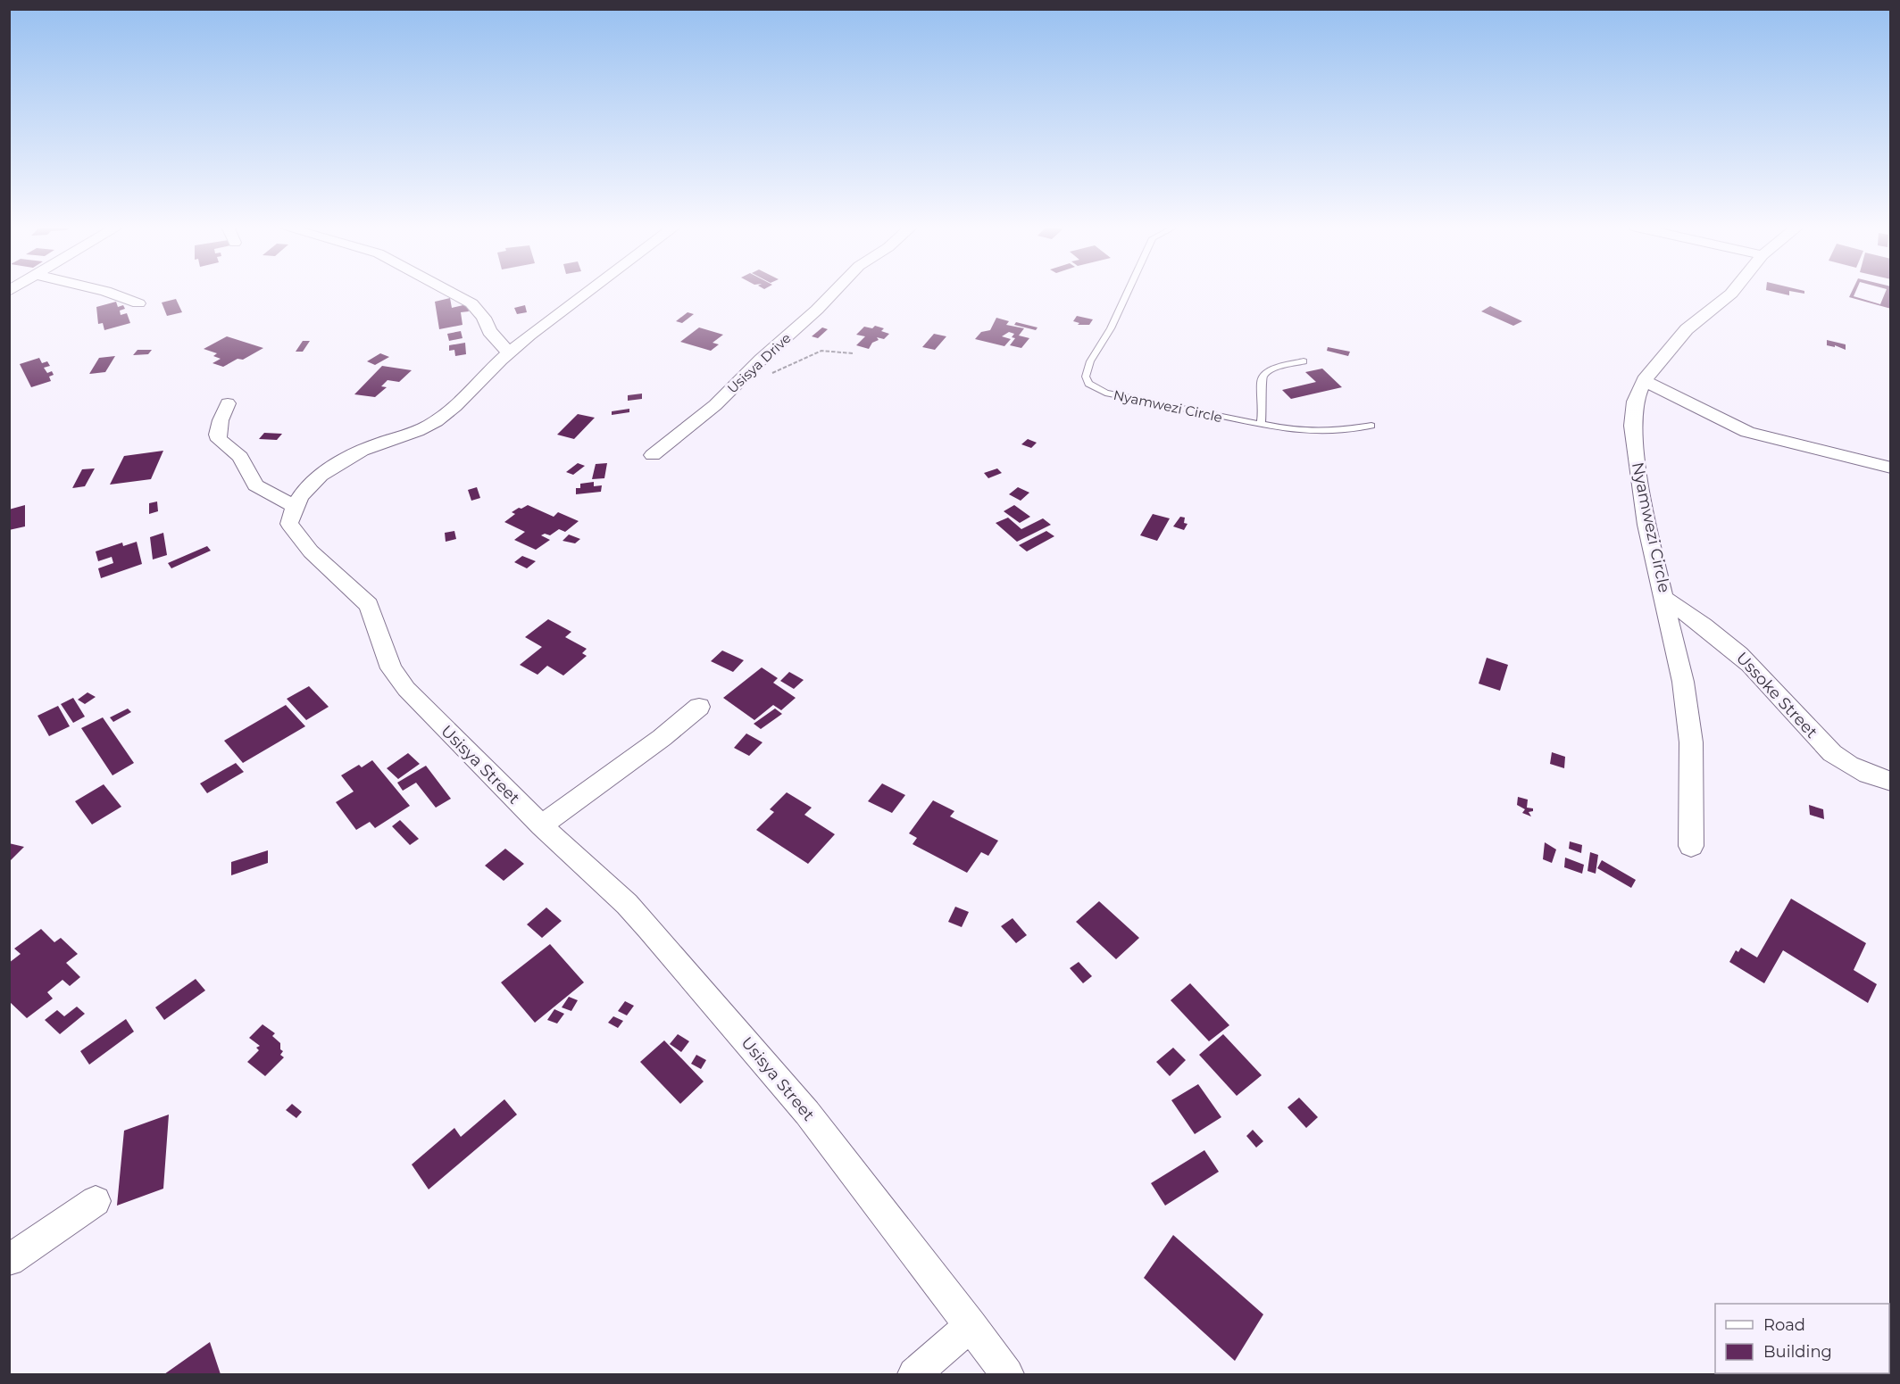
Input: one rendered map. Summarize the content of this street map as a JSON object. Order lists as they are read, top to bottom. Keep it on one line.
{"streets":{"street":["Usisya Drive","Nyamwezi Circle","Ussoke Street","Usisya Street"]},"crossings":[["Nyamwezi Circle","Ussoke Street"]],"legend":["Road","Building"]}
